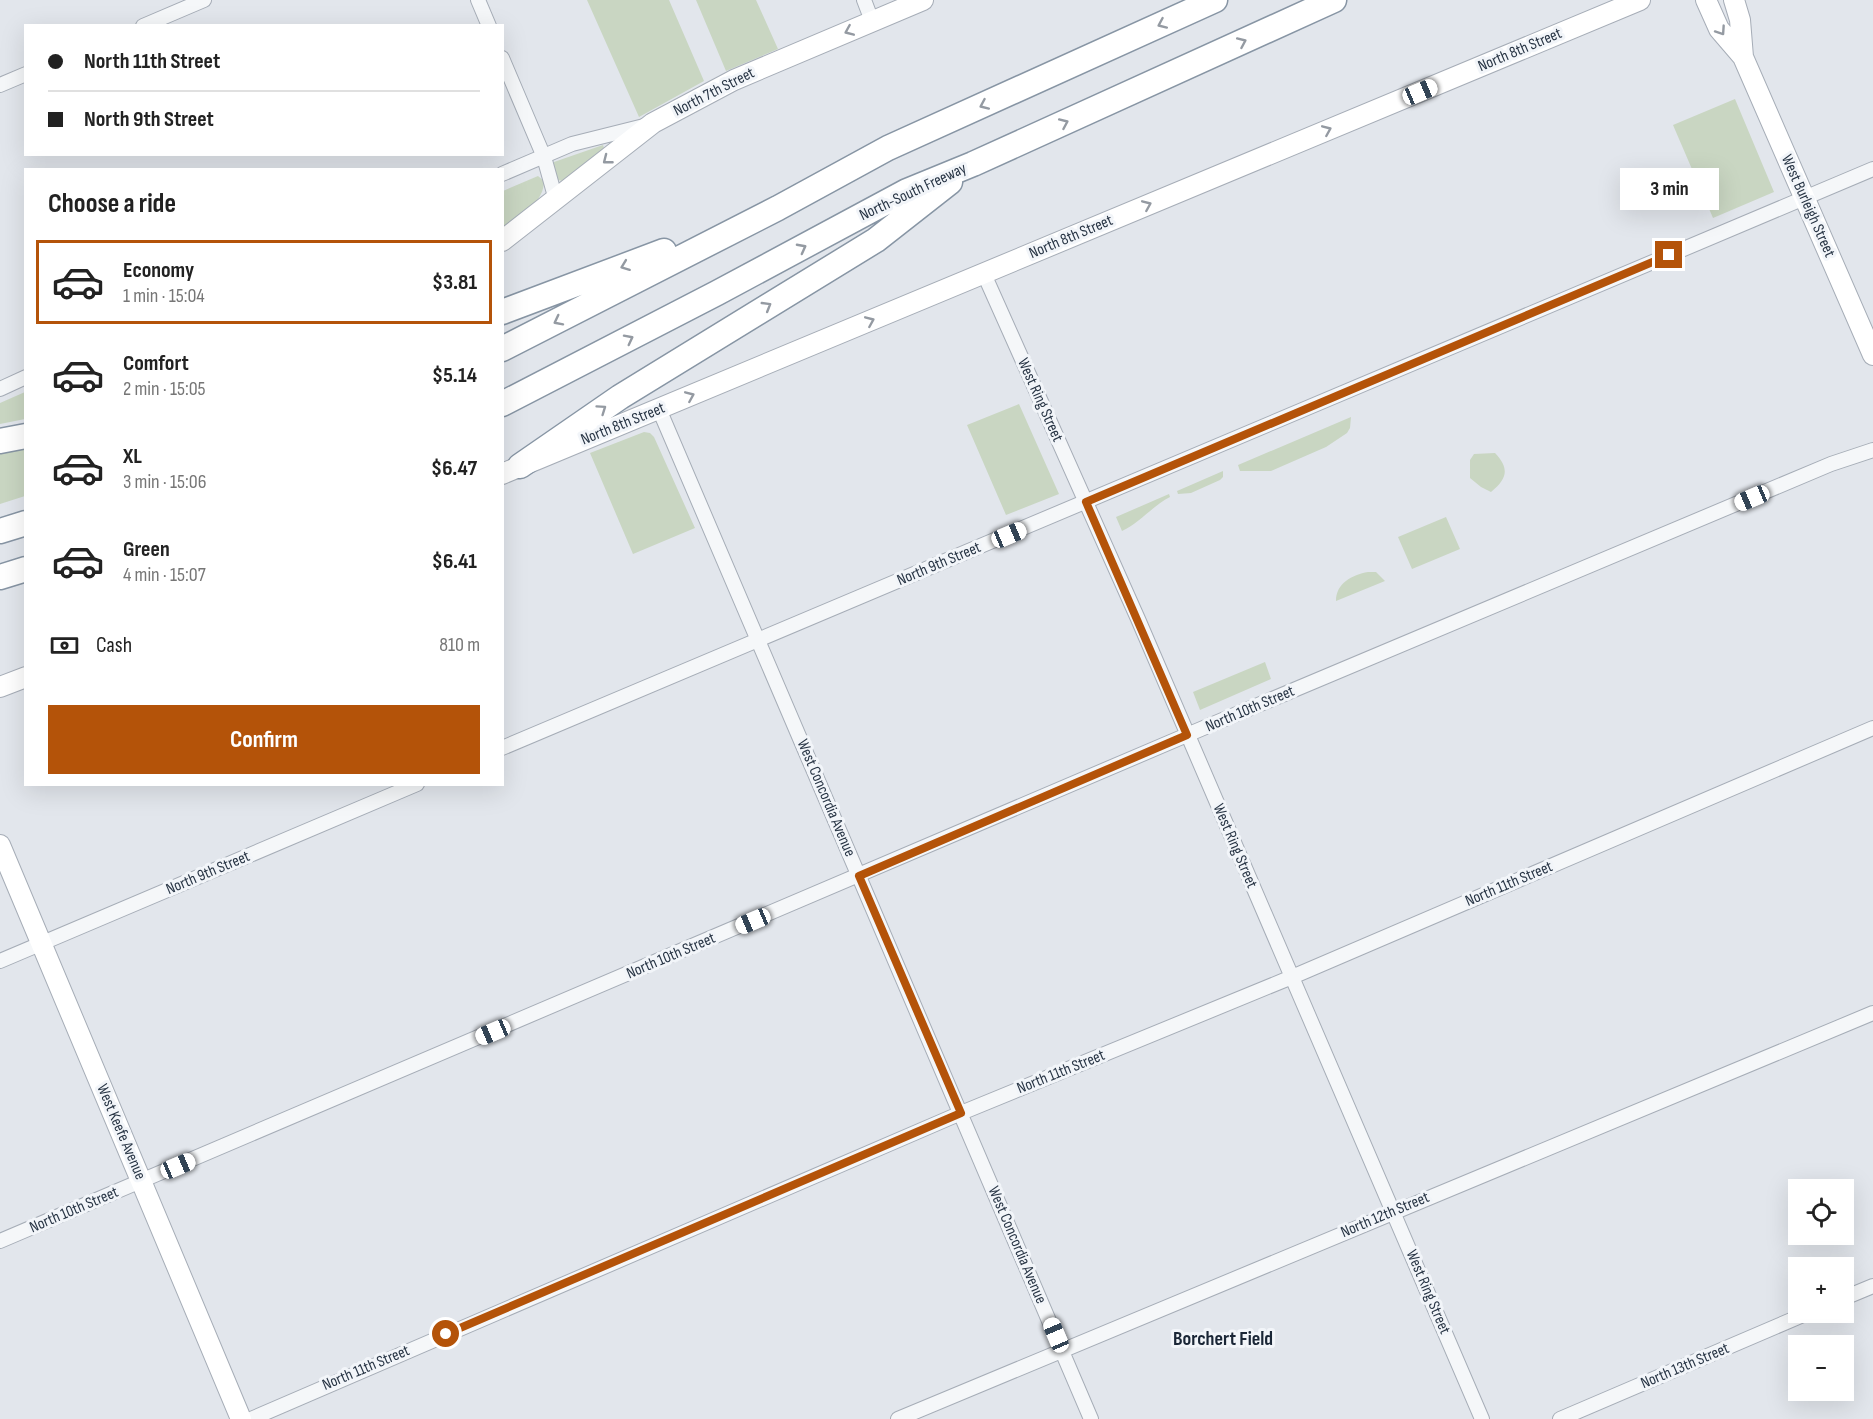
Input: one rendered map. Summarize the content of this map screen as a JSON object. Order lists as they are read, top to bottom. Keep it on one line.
{"streets":{"highway":["North-South Freeway"],"street":["North 8th Street","North 7th Street","West Burleigh Street","West Ring Street","North 9th Street","North 10th Street","West Concordia Avenue","North 11th Street","West Keefe Avenue","North 12th Street","North 13th Street"]},"crossings":[["North 8th Street","West Ring Street"],["North 8th Street","West Concordia Avenue"],["West Burleigh Street","North 9th Street"],["West Ring Street","North 9th Street"],["West Ring Street","North 10th Street"],["West Ring Street","North 11th Street"],["West Ring Street","North 12th Street"],["North 9th Street","West Concordia Avenue"],["North 9th Street","West Keefe Avenue"],["North 10th Street","West Concordia Avenue"],["North 10th Street","West Keefe Avenue"],["West Concordia Avenue","North 11th Street"],["West Concordia Avenue","North 12th Street"]],"one_way":["North 8th Street","North 7th Street"],"districts":["Borchert Field"],"page":{"banner":["North 11th Street","North 9th Street"],"bubble":"3 min","heading":"Choose a ride","list":[{"name":"Economy","note":"1 min · 15:04","value":"$3.81"},{"name":"Comfort","note":"2 min · 15:05","value":"$5.14"},{"name":"XL","note":"3 min · 15:06","value":"$6.47"},{"name":"Green","note":"4 min · 15:07","value":"$6.41"}],"pay":["Cash","810 m"],"buttons":"Confirm","map_buttons":["+","−"]}}
